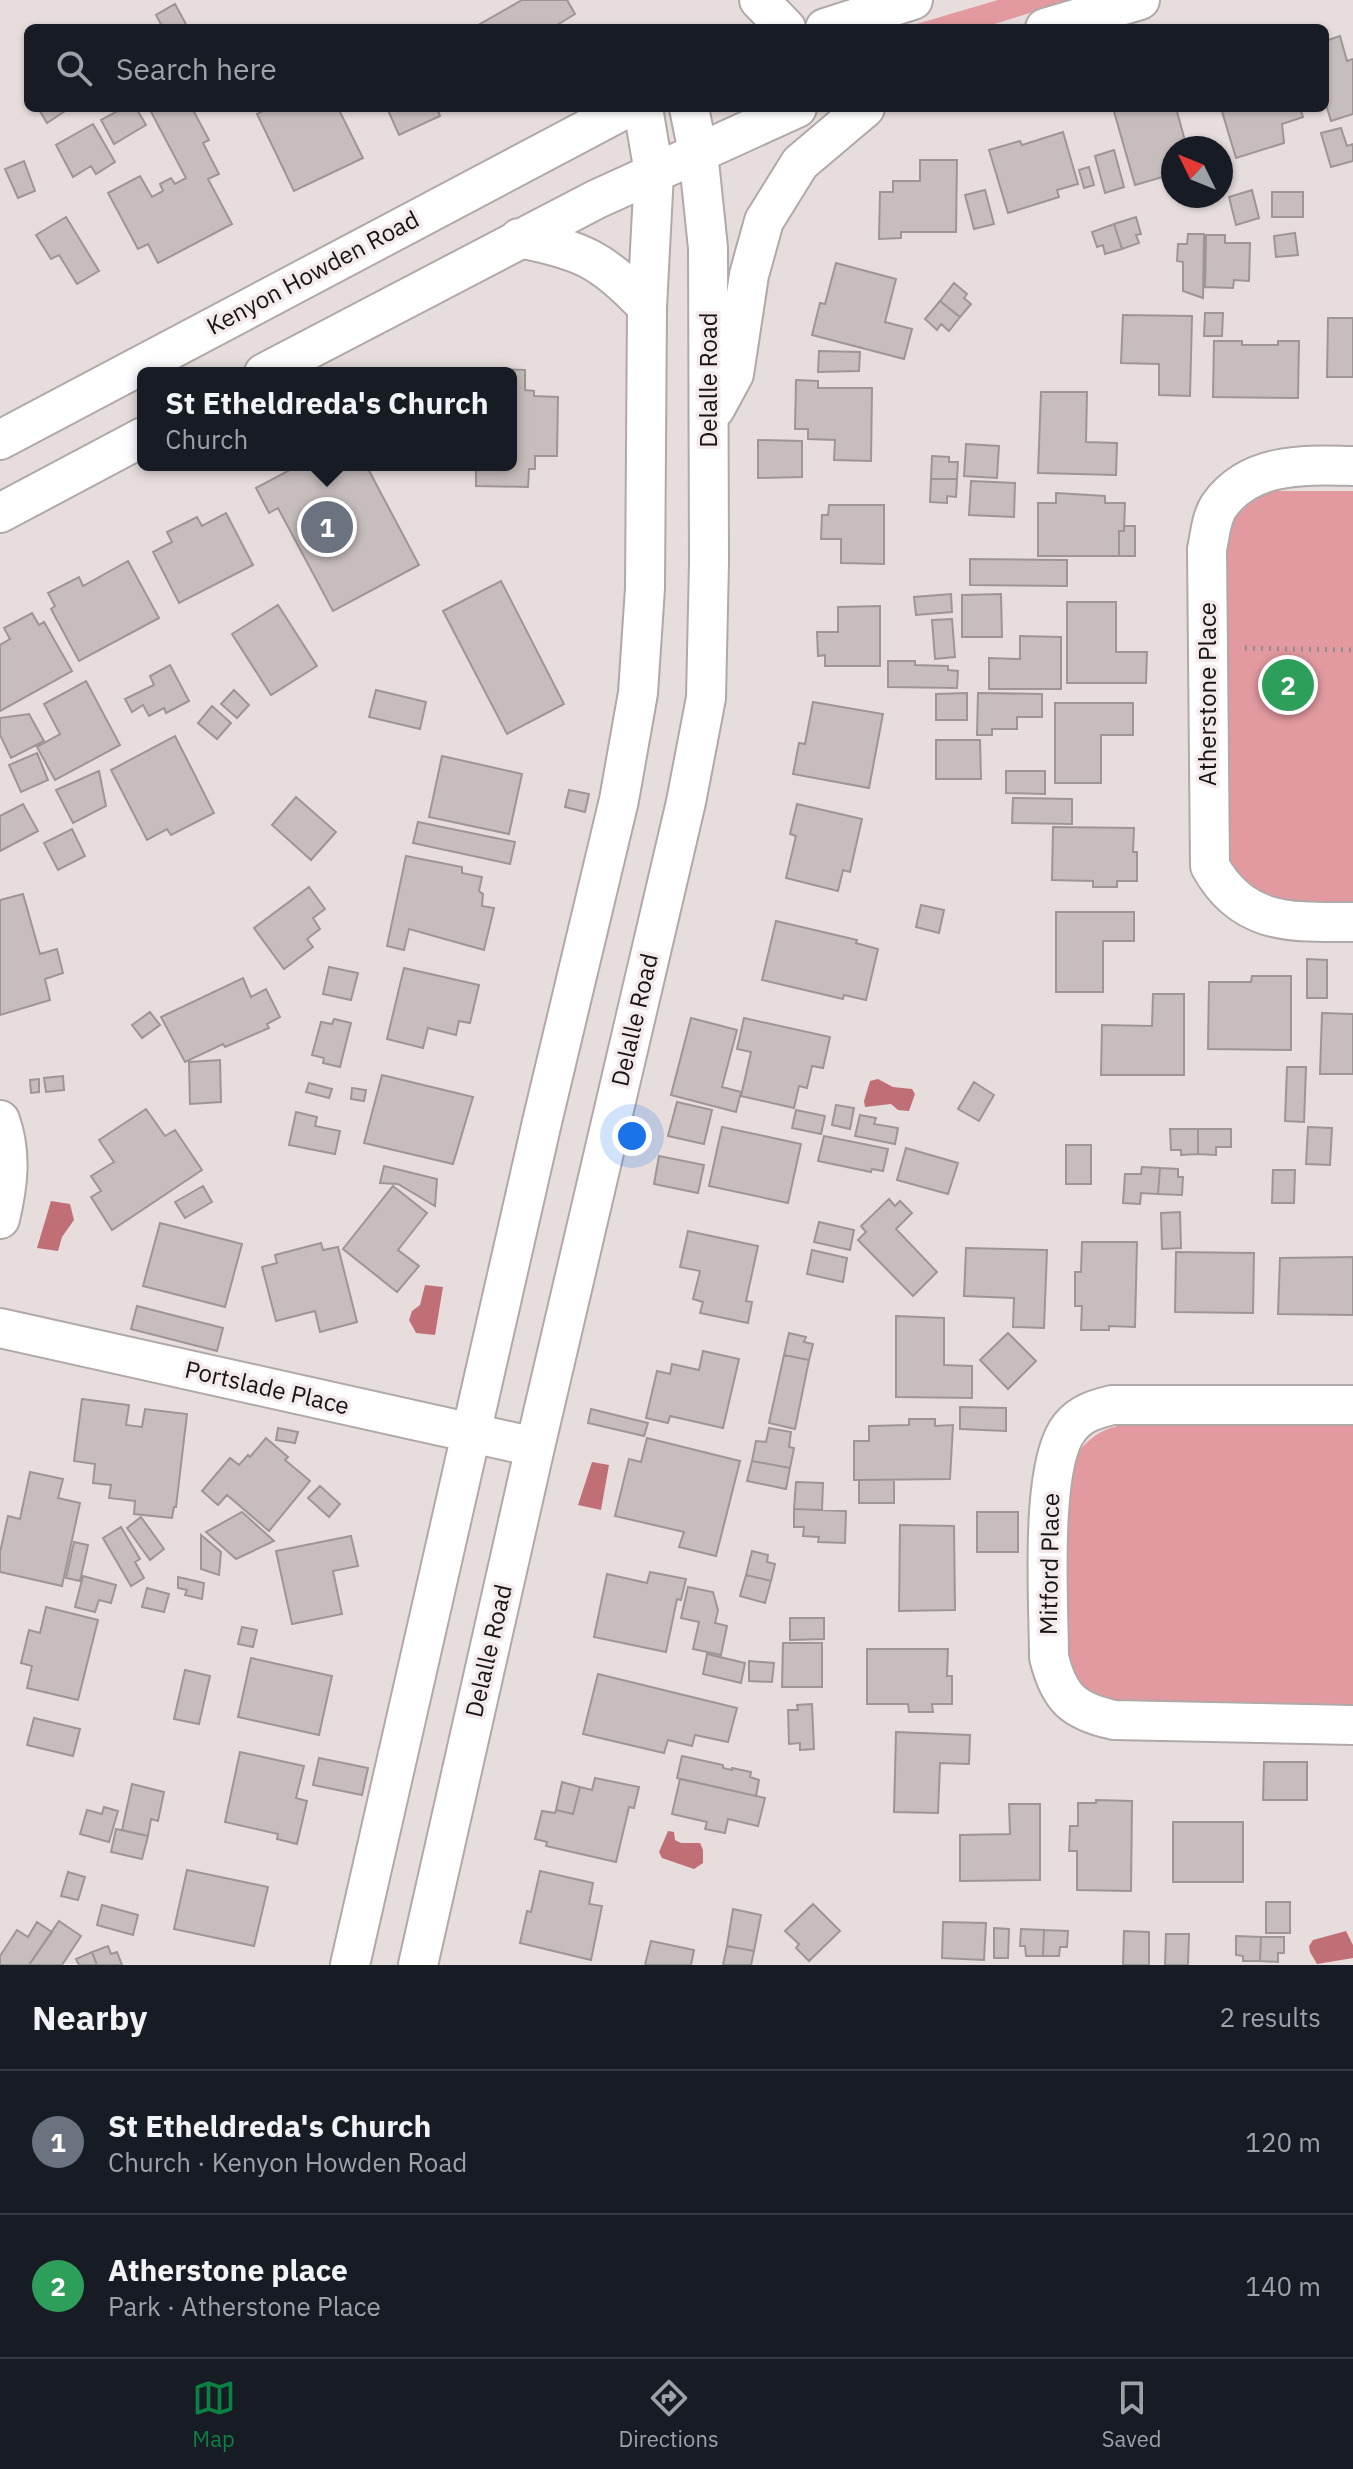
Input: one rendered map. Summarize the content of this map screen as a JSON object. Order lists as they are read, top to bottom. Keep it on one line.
{"streets":{"street":["Kenyon Howden Road","Delalle Road","Atherstone Place","Portslade Place","Mitford Place"]},"crossings":[["Delalle Road","Portslade Place"]],"north":"top left","page":{"search":"Search here","popup":["St Etheldreda's Church","Church"],"pins":["1","2"],"heading":["Nearby","2 results"],"list":[{"mark":"1","name":"St Etheldreda's Church","note":"Church · Kenyon Howden Road","value":"120 m"},{"mark":"2","name":"Atherstone place","note":"Park · Atherstone Place","value":"140 m"}],"nav":["Map","Directions","Saved"]}}
